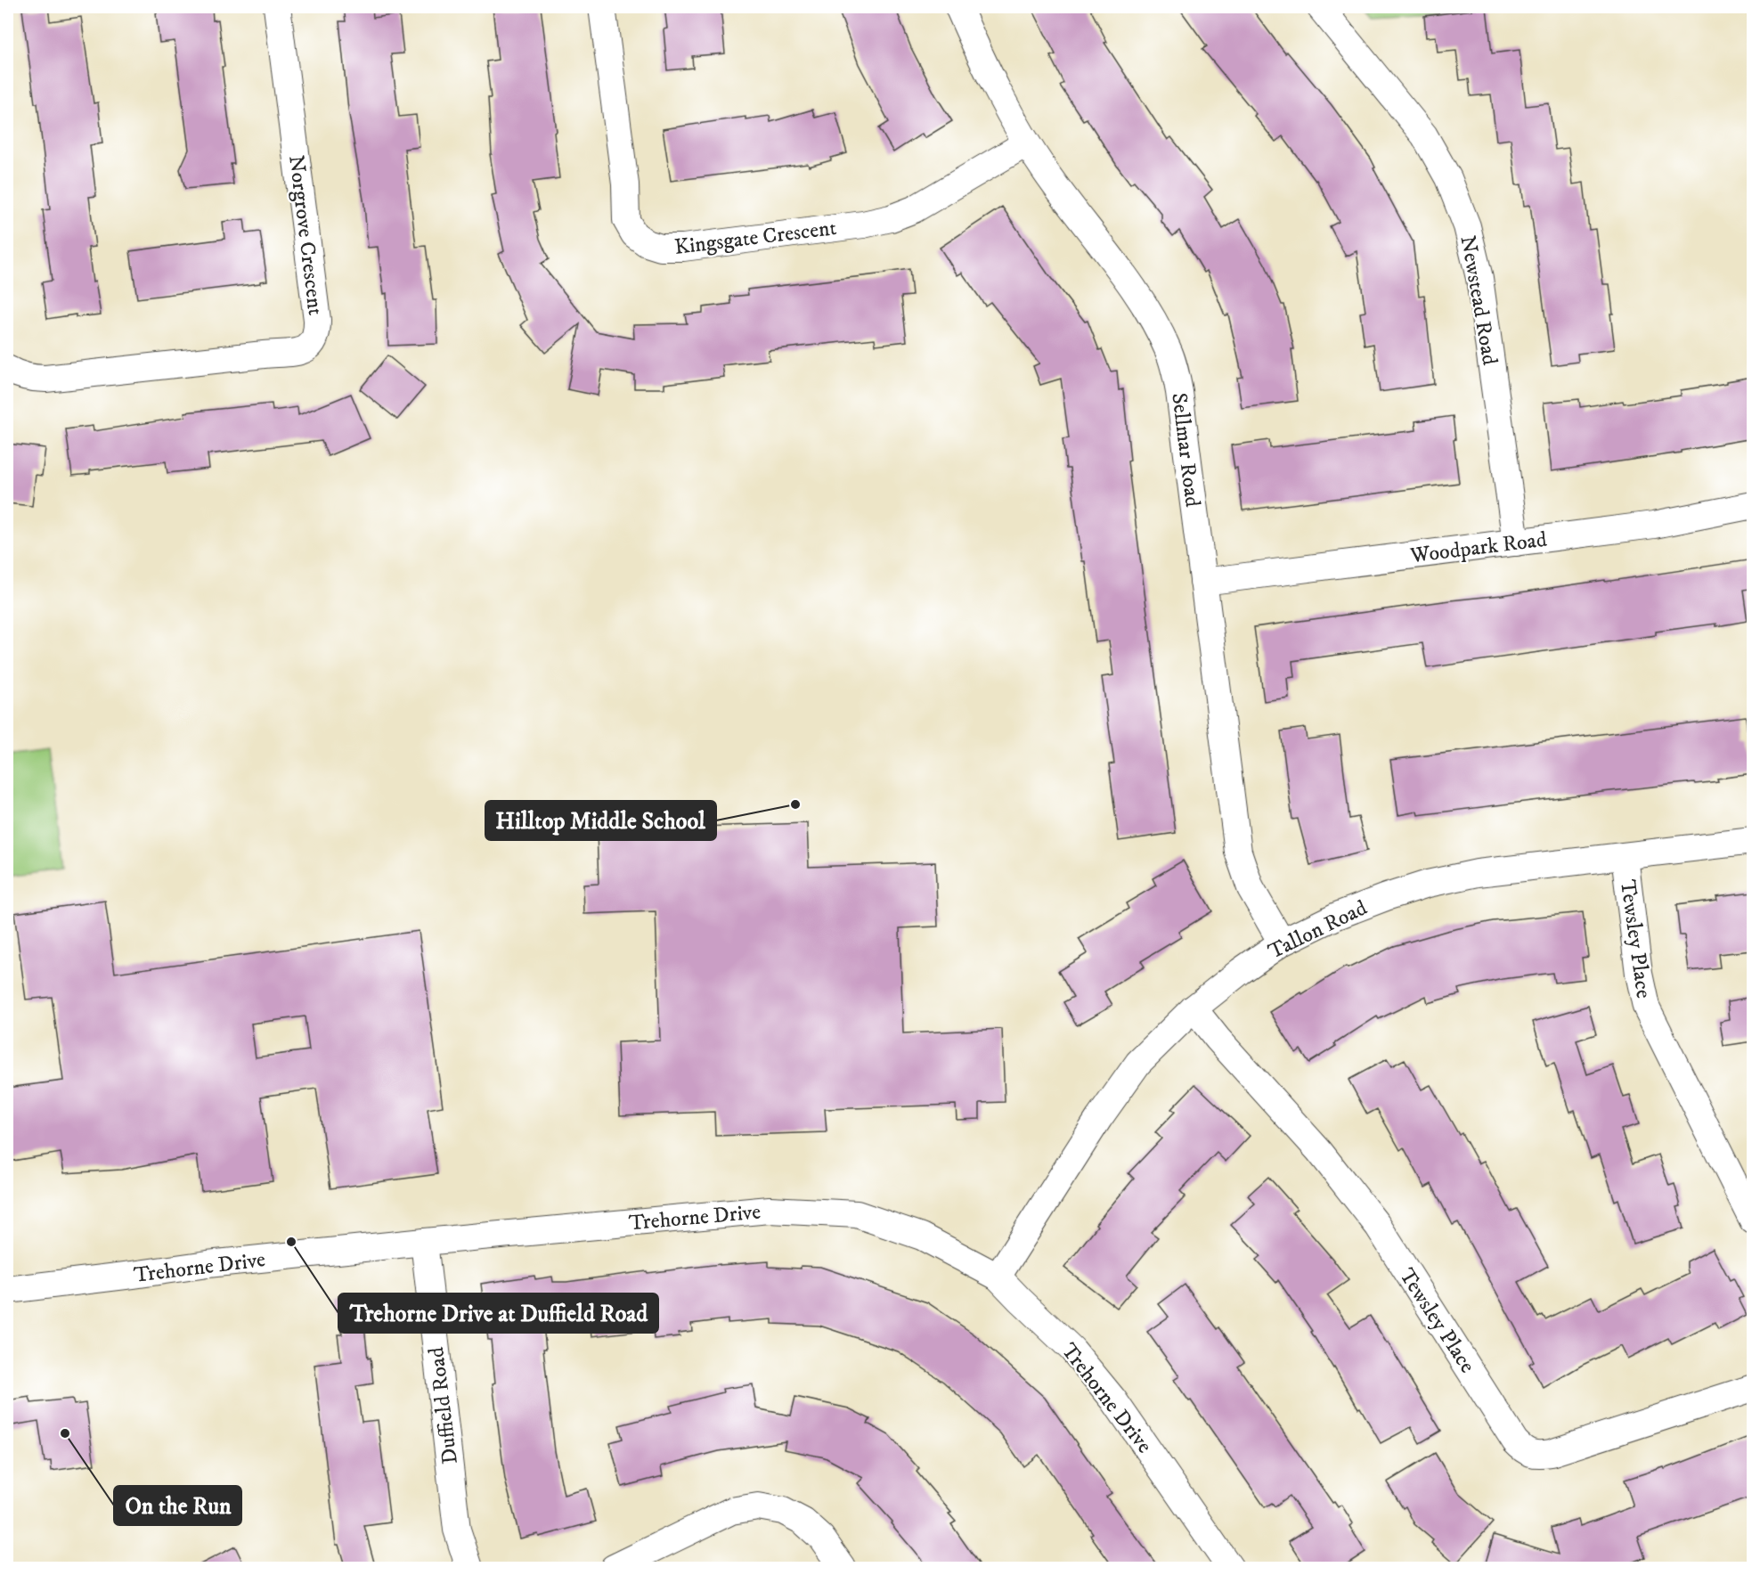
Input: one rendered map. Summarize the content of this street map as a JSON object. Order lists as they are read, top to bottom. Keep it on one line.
{"streets":{"street":["Norgrove Crescent","Kingsgate Crescent","Newstead Road","Sellmar Road","Woodpark Road","Tallon Road","Tewsley Place","Trehorne Drive","Duffield Road"]},"crossings":[["Kingsgate Crescent","Sellmar Road"],["Newstead Road","Woodpark Road"],["Sellmar Road","Woodpark Road"],["Sellmar Road","Tallon Road"],["Tallon Road","Tewsley Place"],["Tallon Road","Trehorne Drive"],["Trehorne Drive","Duffield Road"]],"places":["Hilltop Middle School","Trehorne Drive at Duffield Road","On the Run"]}
